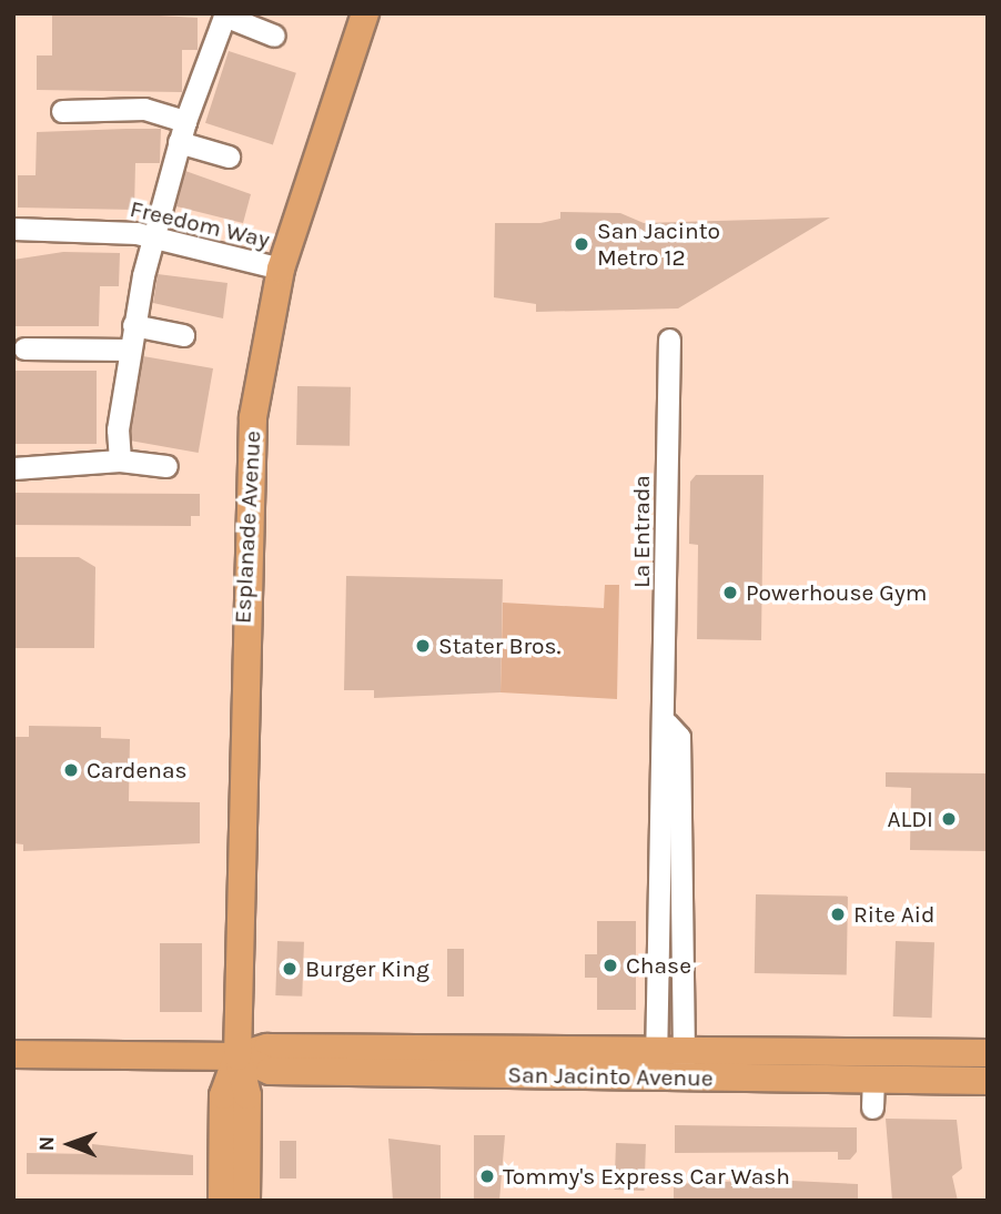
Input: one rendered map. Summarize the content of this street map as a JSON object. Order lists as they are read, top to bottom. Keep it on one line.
{"streets":{"main road":["Esplanade Avenue","San Jacinto Avenue"],"street":["Freedom Way","La Entrada"]},"crossings":[["Freedom Way","Esplanade Avenue"],["Esplanade Avenue","San Jacinto Avenue"],["La Entrada","San Jacinto Avenue"]],"places":["San Jacinto Metro 12","Powerhouse Gym","Stater Bros.","Cardenas","ALDI","Rite Aid","Chase","Burger King","Tommy's Express Car Wash"],"north":"left"}
